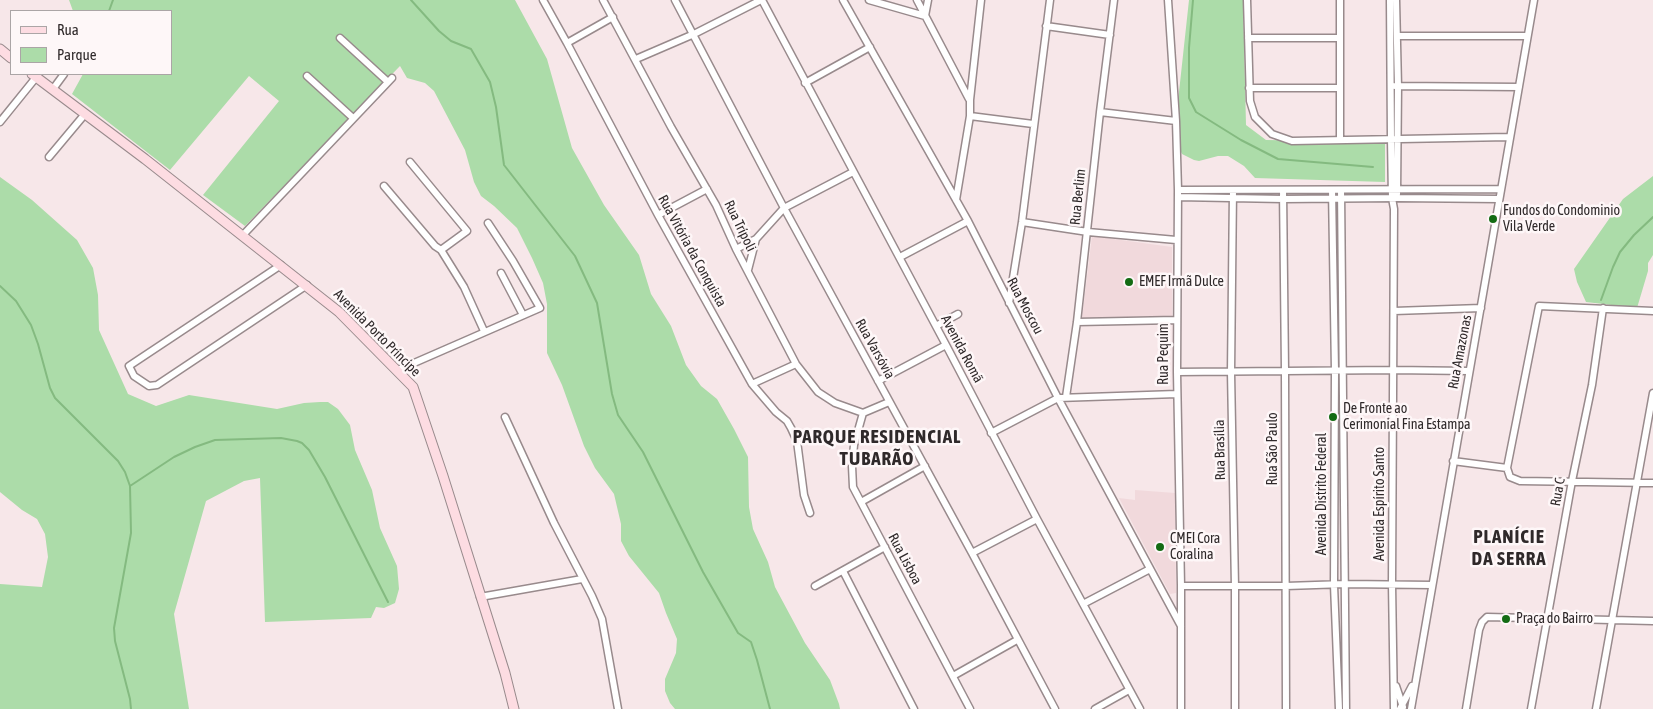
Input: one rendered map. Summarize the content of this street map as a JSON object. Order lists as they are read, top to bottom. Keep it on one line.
{"streets":{"street":["Rua Berlim","Rua Trípoli","Rua Vitória da Conquista","Rua Moscou","Avenida Porto Príncipe","Rua Varsóvia","Avenida Romã","Rua Amazonas","Rua Pequim","Rua São Paulo","Rua Brasília","Rua C","Avenida Distrito Federal","Avenida Espírito Santo","Rua Lisboa"]},"crossings":[["Rua Trípoli","Rua Lisboa"],["Rua Moscou","Rua Pequim"]],"districts":["PARQUE RESIDENCIAL TUBARÃO","PLANÍCIE DA SERRA"],"places":["Fundos do Condominio Vila Verde","EMEF Irmã Dulce","De Fronte ao Cerimonial Fina Estampa","CMEI Cora Coralina","Praça do Bairro"],"legend":["Rua","Parque"]}
